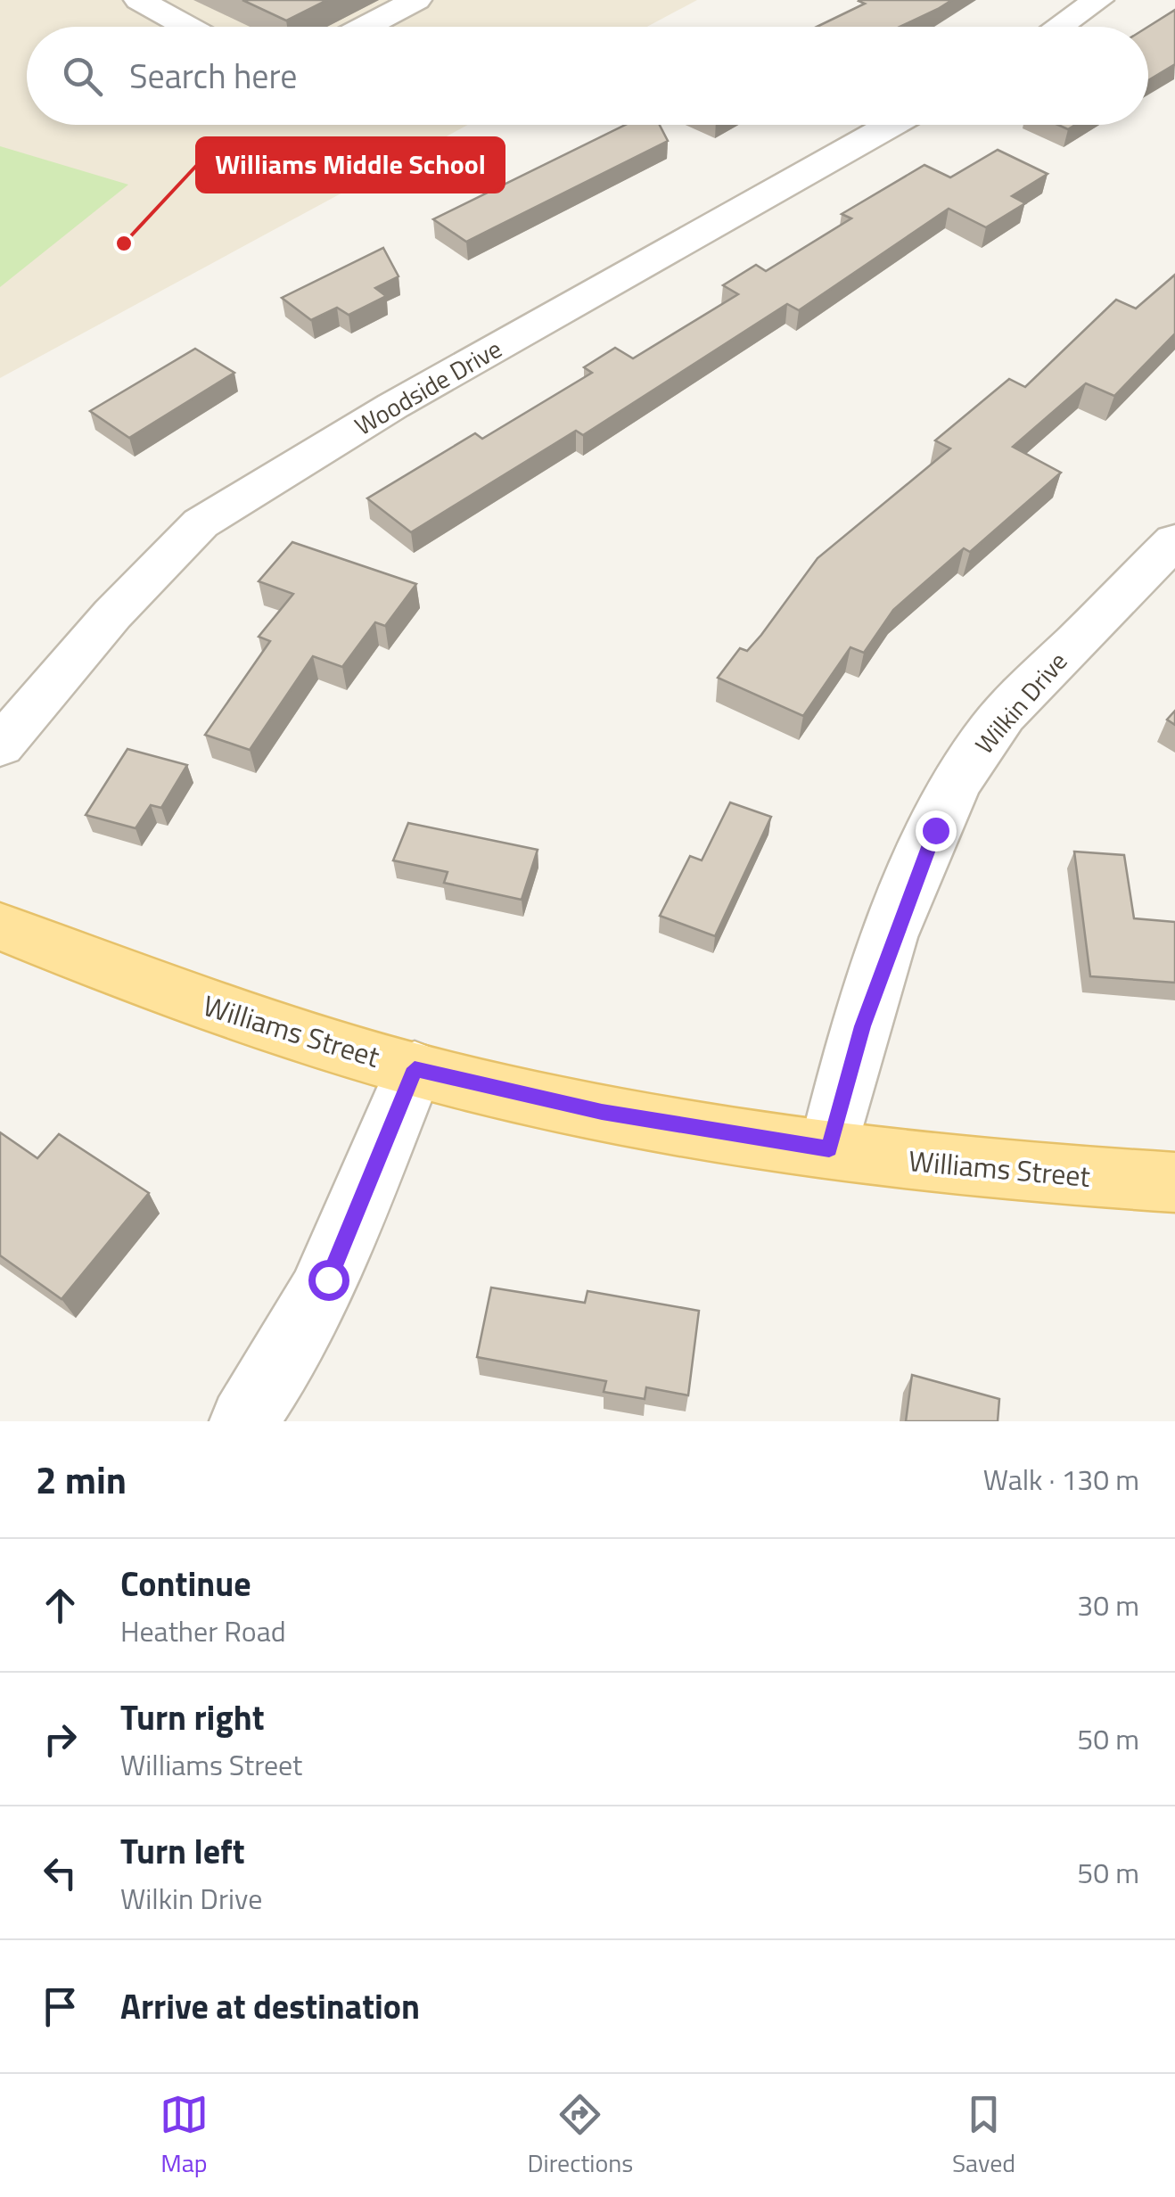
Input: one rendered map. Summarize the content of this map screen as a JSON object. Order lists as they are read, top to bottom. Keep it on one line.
{"streets":{"main road":["Williams Street"],"street":["Woodside Drive","Wilkin Drive"]},"crossings":[["Wilkin Drive","Williams Street"]],"places":["Williams Middle School"],"page":{"search":"Search here","heading":["2 min","Walk · 130 m"],"list":[["Continue","Heather Road","30 m"],["Turn right","Williams Street","50 m"],["Turn left","Wilkin Drive","50 m"],"Arrive at destination"],"nav":["Map","Directions","Saved"]}}
